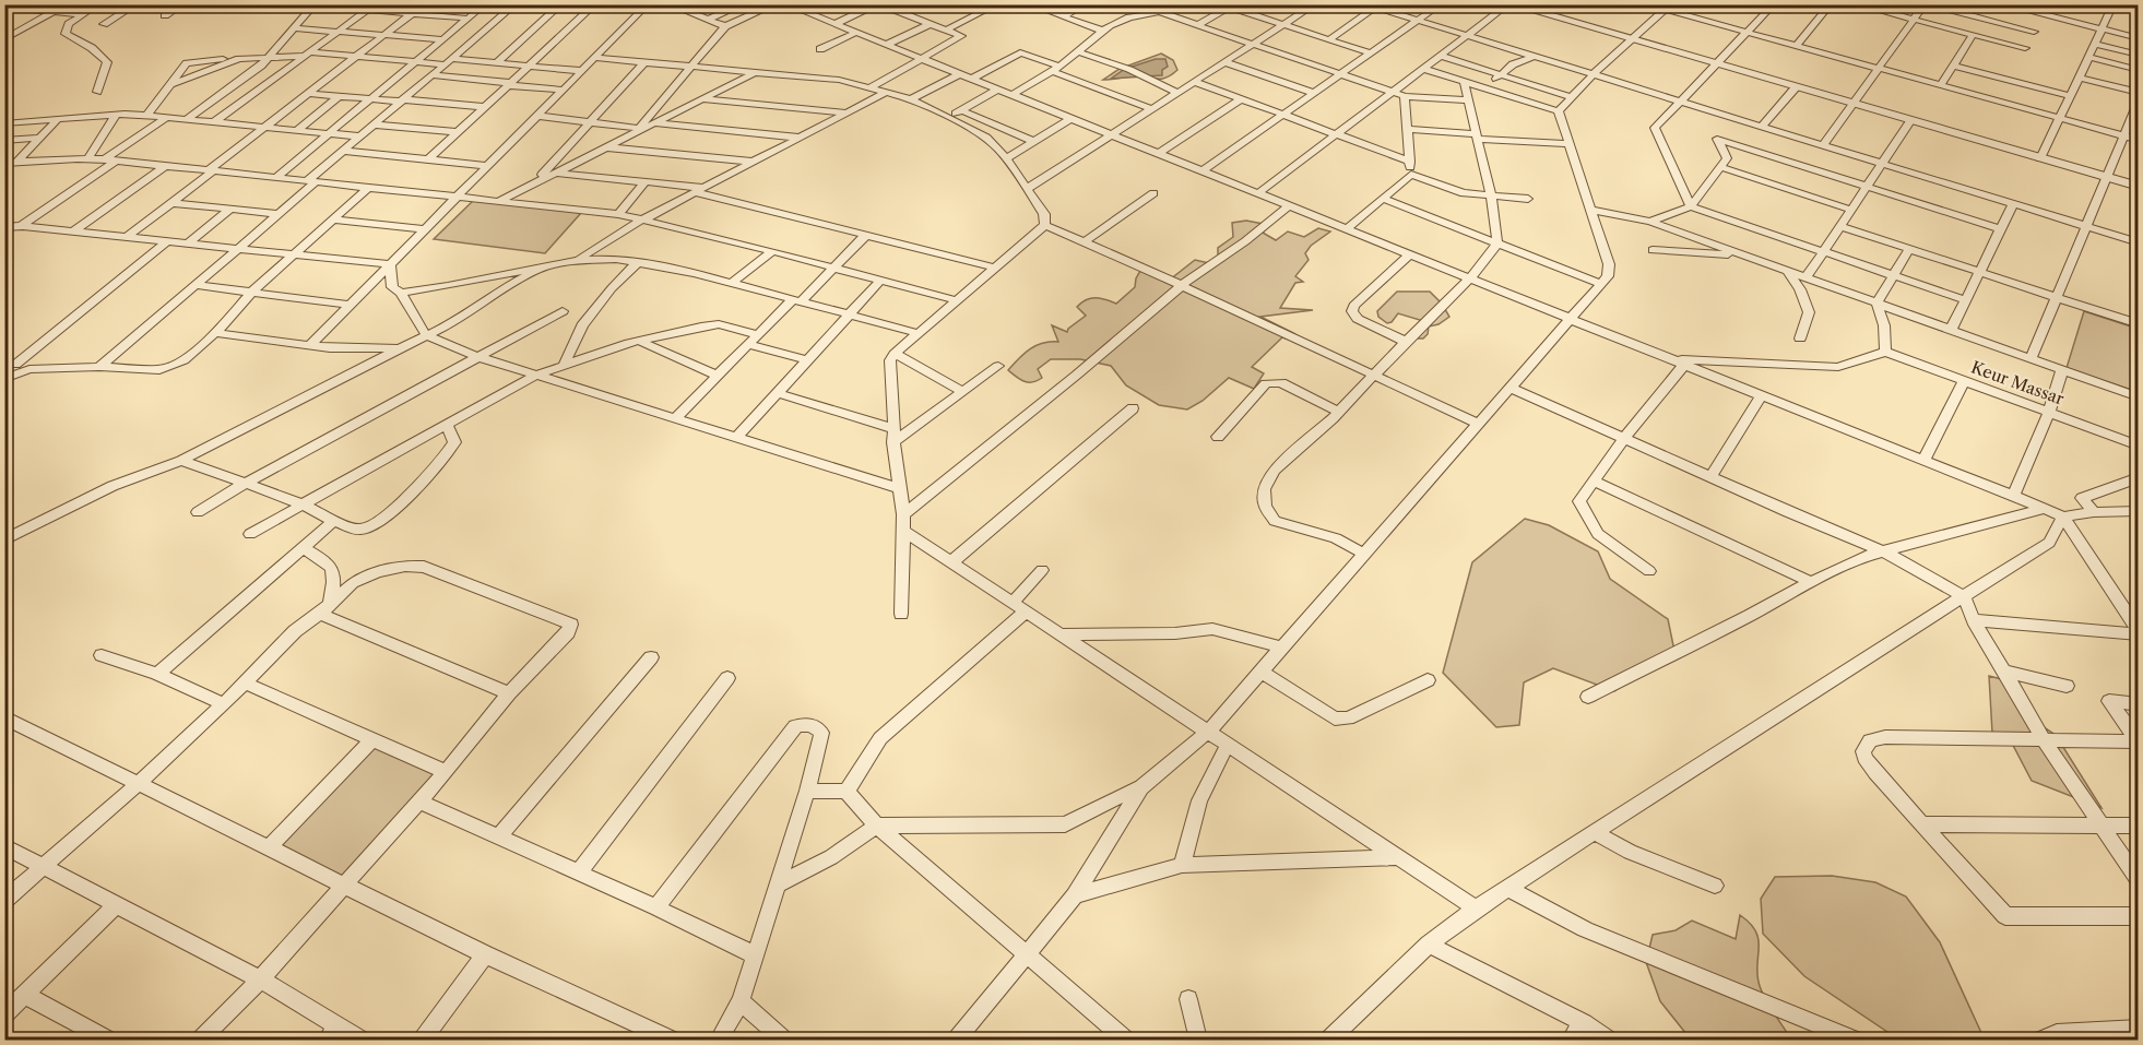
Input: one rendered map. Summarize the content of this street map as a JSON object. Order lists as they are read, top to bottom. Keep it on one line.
{"streets":{"street":["Keur Massar"]}}
